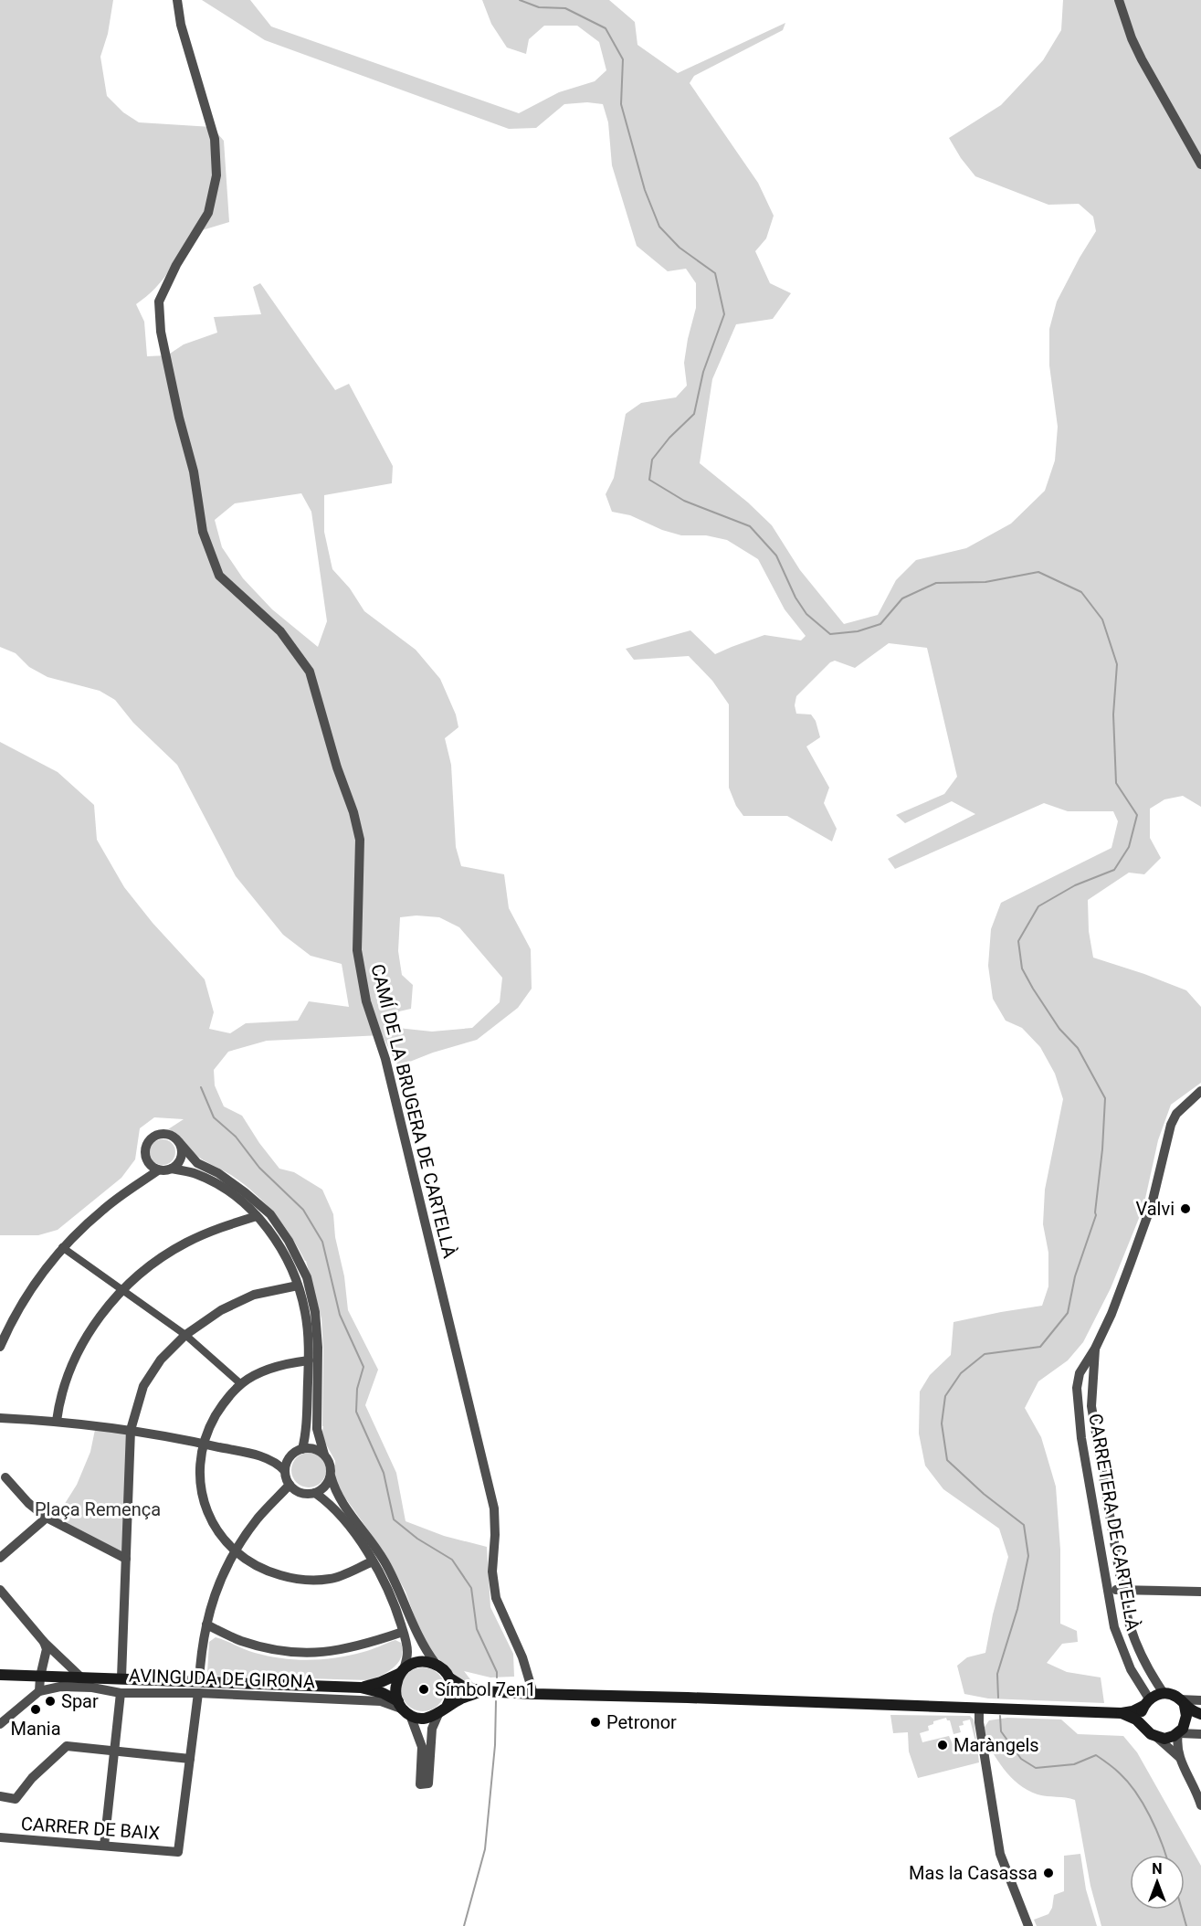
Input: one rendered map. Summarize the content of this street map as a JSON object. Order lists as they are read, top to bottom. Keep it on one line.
{"streets":{"main road":["AVINGUDA DE GIRONA"],"street":["CAMÍ DE LA BRUGERA DE CARTELLÀ","CARRETERA DE CARTELLÀ","CARRER DE BAIX"]},"parks":["Plaça Remença"],"places":["Valvi","Símbol 7en1","Spar","Mania","Petronor","Maràngels","Mas la Casassa"],"north":"top"}
